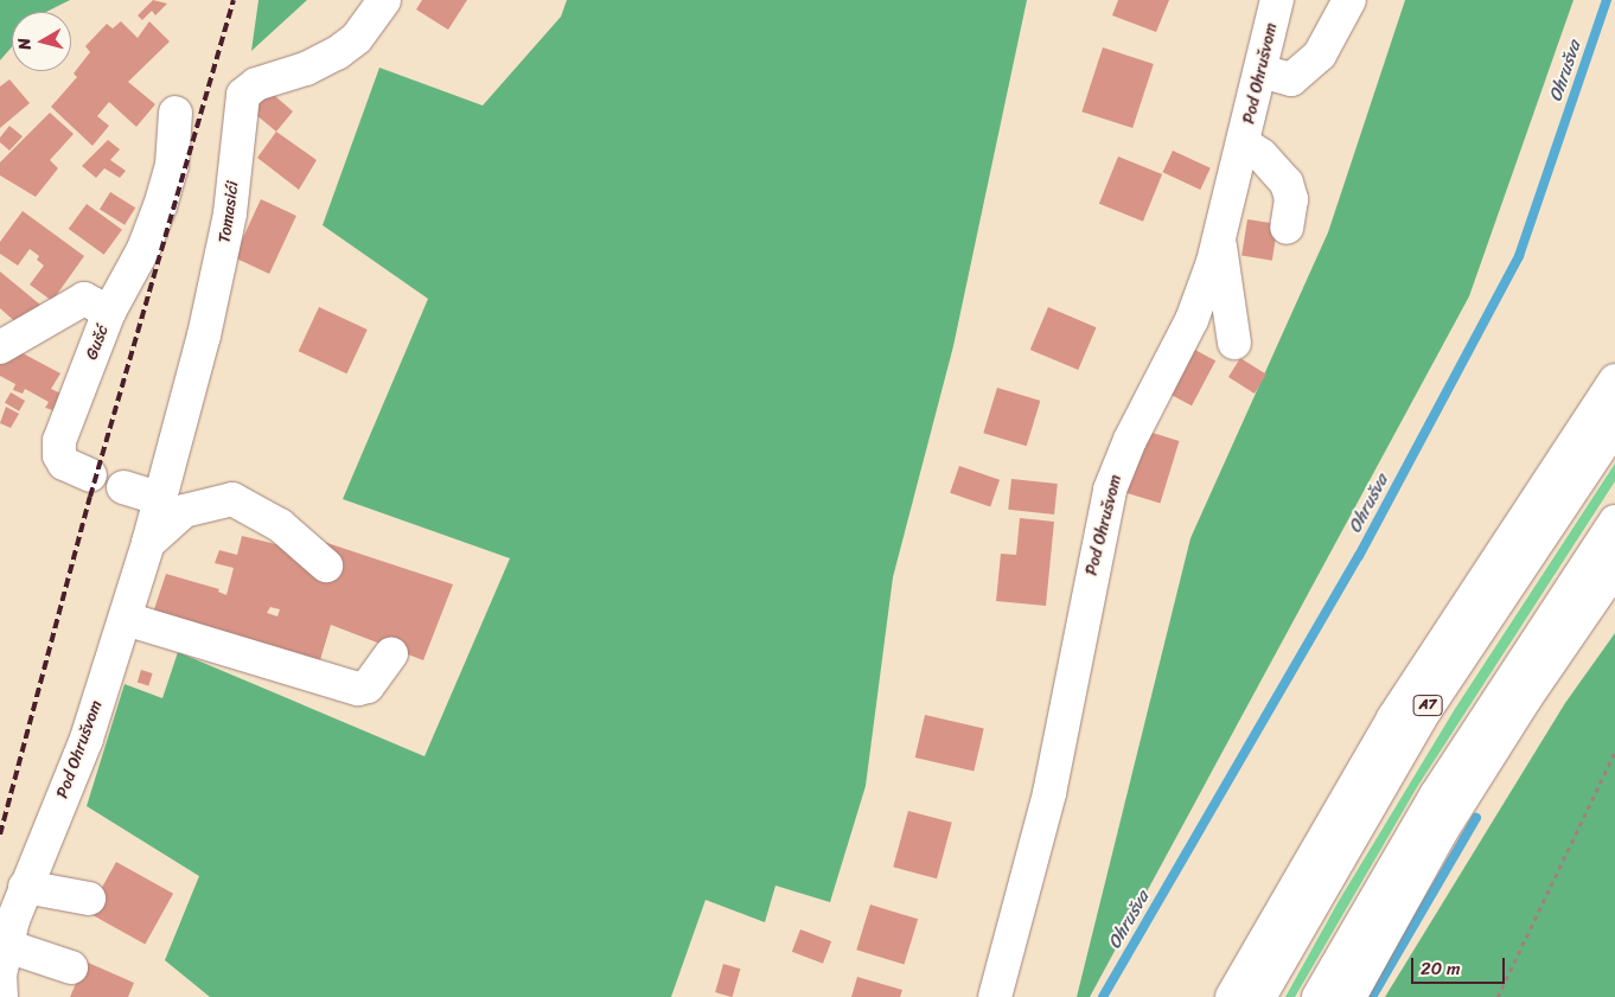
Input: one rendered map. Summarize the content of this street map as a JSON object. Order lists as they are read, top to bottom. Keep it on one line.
{"streets":{"main road":["Pod Ohrušvom","Tomasići","Gušć","A7"]},"crossings":[["Pod Ohrušvom","Tomasići"]],"water":["Ohrušva"],"scale_bar":"20 m","north":"left"}
